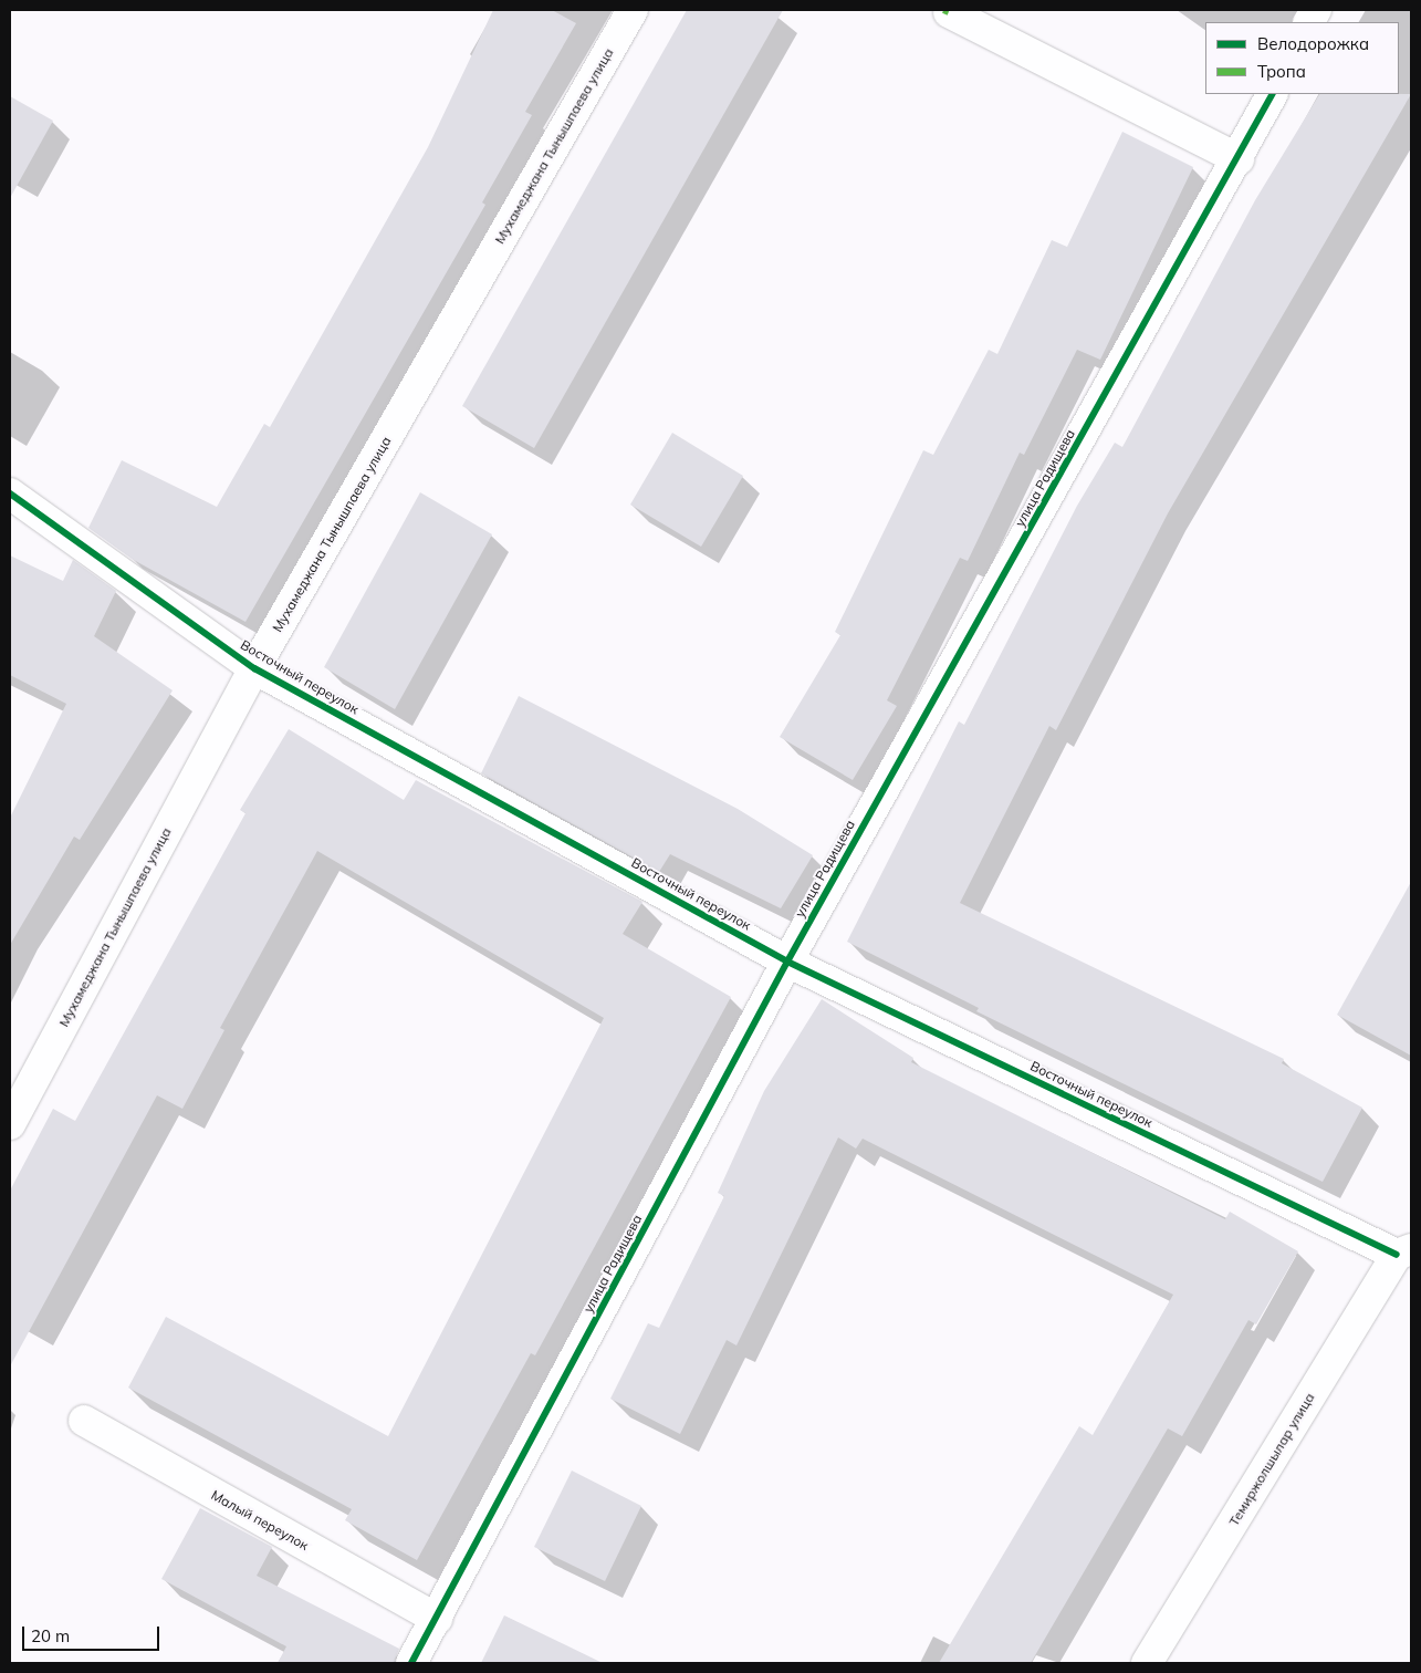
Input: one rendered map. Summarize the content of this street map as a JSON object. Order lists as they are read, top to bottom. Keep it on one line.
{"streets":{"street":["Мухамеджана Тынышпаева улица","улица Радищева","Восточный переулок","Темиржолшылар улица","Малый переулок"]},"crossings":[["Мухамеджана Тынышпаева улица","Восточный переулок"],["улица Радищева","Восточный переулок"],["улица Радищева","Малый переулок"],["Восточный переулок","Темиржолшылар улица"]],"legend":["Велодорожка","Тропа"],"scale_bar":"20 m"}
